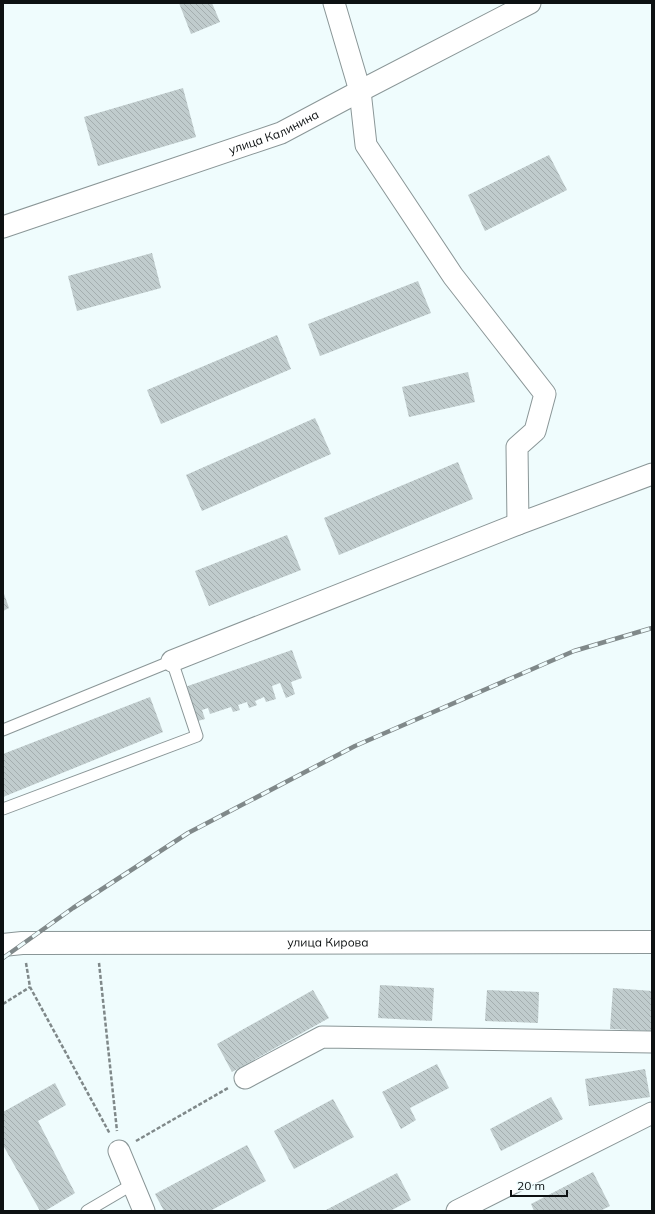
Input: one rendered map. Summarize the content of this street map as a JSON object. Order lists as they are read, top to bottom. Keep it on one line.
{"streets":{"main road":["улица Кирова"],"street":["улица Калинина"]},"scale_bar":"20 m"}
